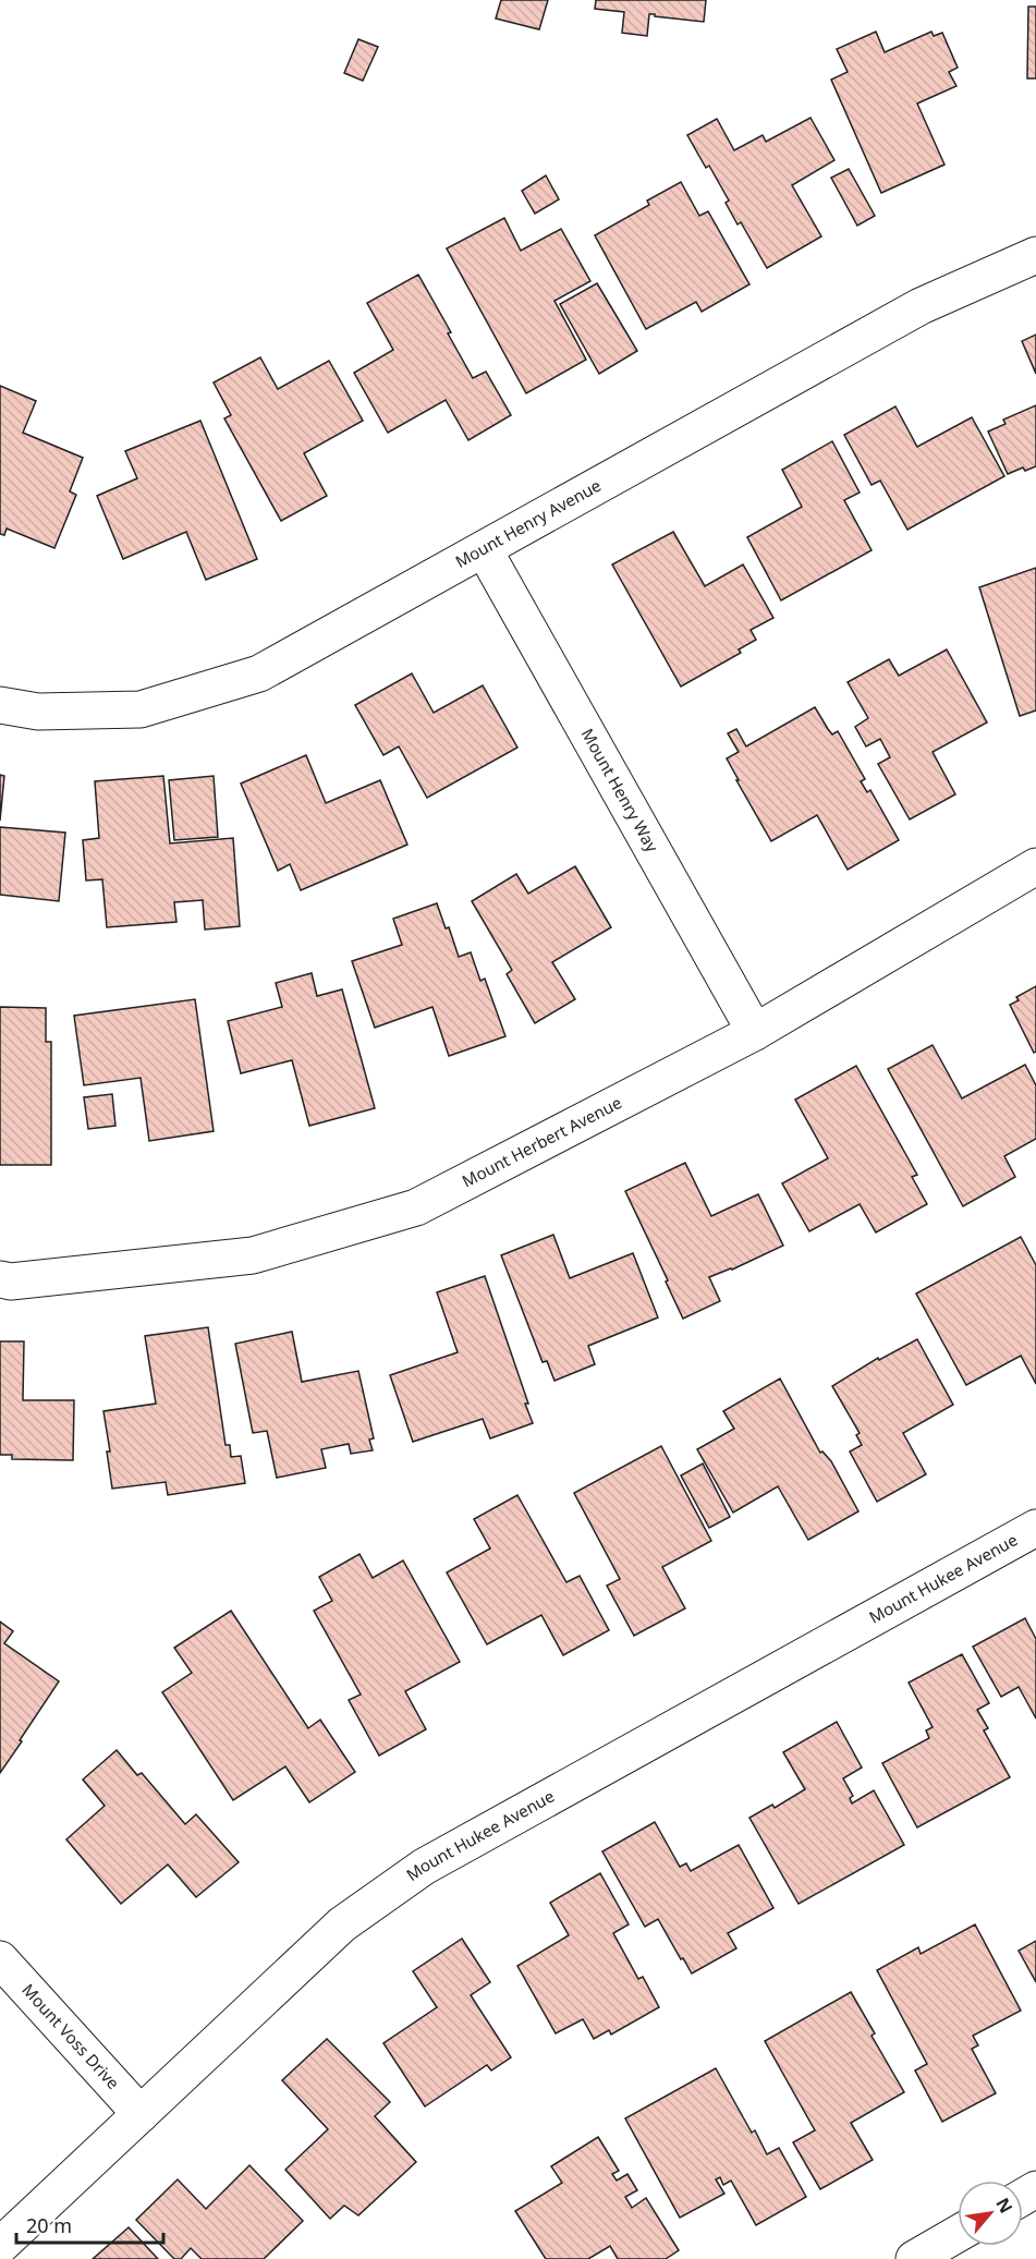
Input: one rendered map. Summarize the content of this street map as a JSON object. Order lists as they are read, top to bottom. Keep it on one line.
{"streets":{"street":["Mount Henry Avenue","Mount Henry Way","Mount Herbert Avenue","Mount Hukee Avenue","Mount Voss Drive"]},"crossings":[["Mount Henry Avenue","Mount Henry Way"],["Mount Henry Way","Mount Herbert Avenue"],["Mount Hukee Avenue","Mount Voss Drive"]],"scale_bar":"20 m","north":"top right"}
